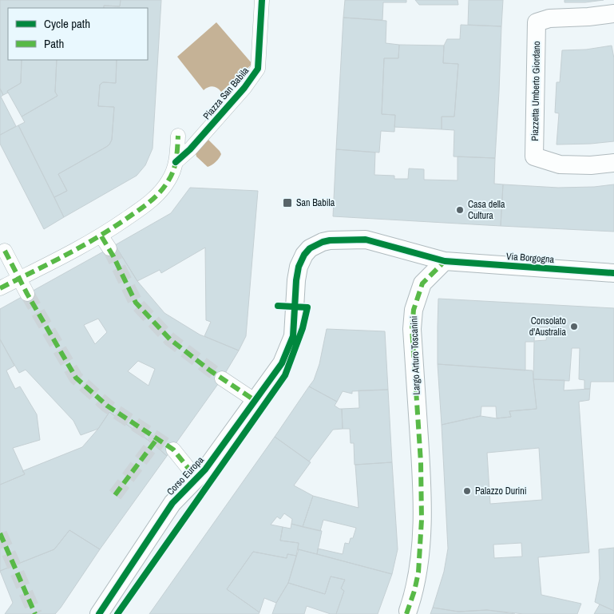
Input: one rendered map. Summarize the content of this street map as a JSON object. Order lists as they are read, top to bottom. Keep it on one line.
{"streets":{"street":["Piazzetta Umberto Giordano","Piazza San Babila","Via Borgogna","Largo Arturo Toscanini","Corso Europa"]},"crossings":[["Via Borgogna","Largo Arturo Toscanini"],["Via Borgogna","Corso Europa"],["Largo Arturo Toscanini","Corso Europa"]],"places":{"transit":["San Babila"],"other":["Casa della Cultura","Consolato d'Australia","Palazzo Durini"]},"legend":["Cycle path","Path"]}
